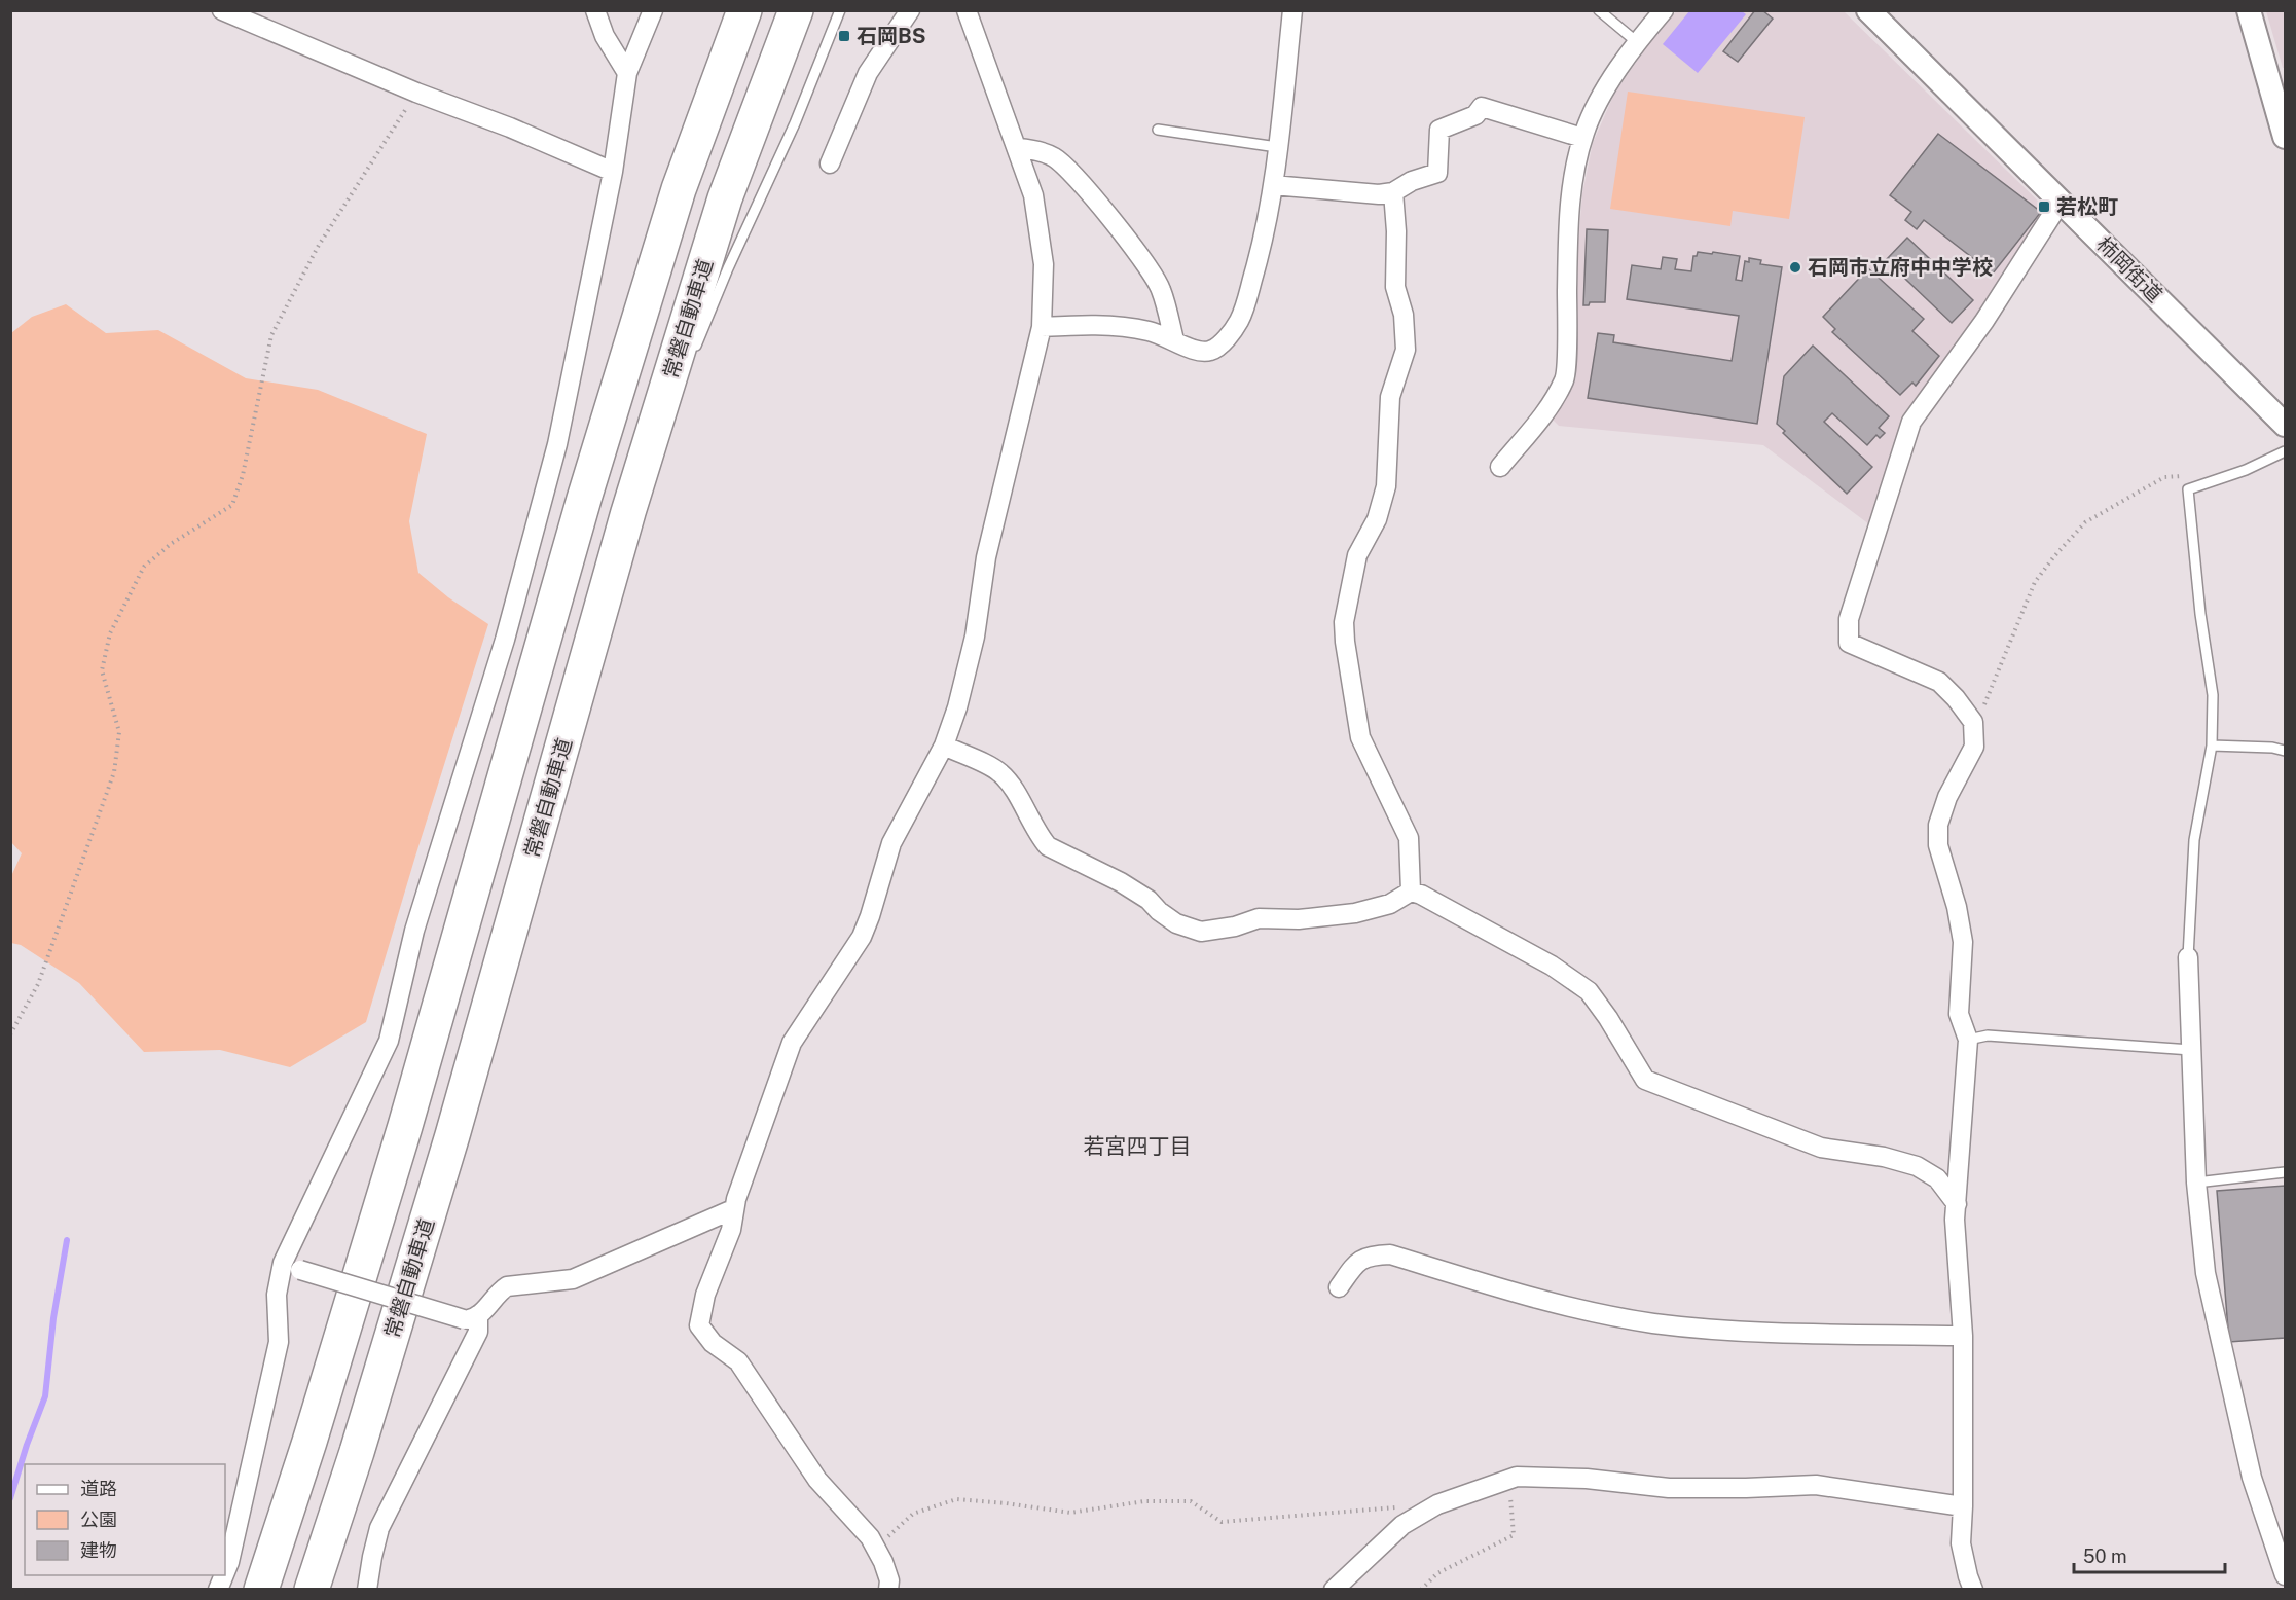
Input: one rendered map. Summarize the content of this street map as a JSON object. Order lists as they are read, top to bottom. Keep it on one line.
{"streets":{"highway":["常磐自動車道"],"street":["柿岡街道"]},"districts":["若宮四丁目"],"places":{"transit":["石岡BS","若松町"],"other":["石岡市立府中中学校"]},"legend":["道路","公園","建物"],"scale_bar":"50 m"}
